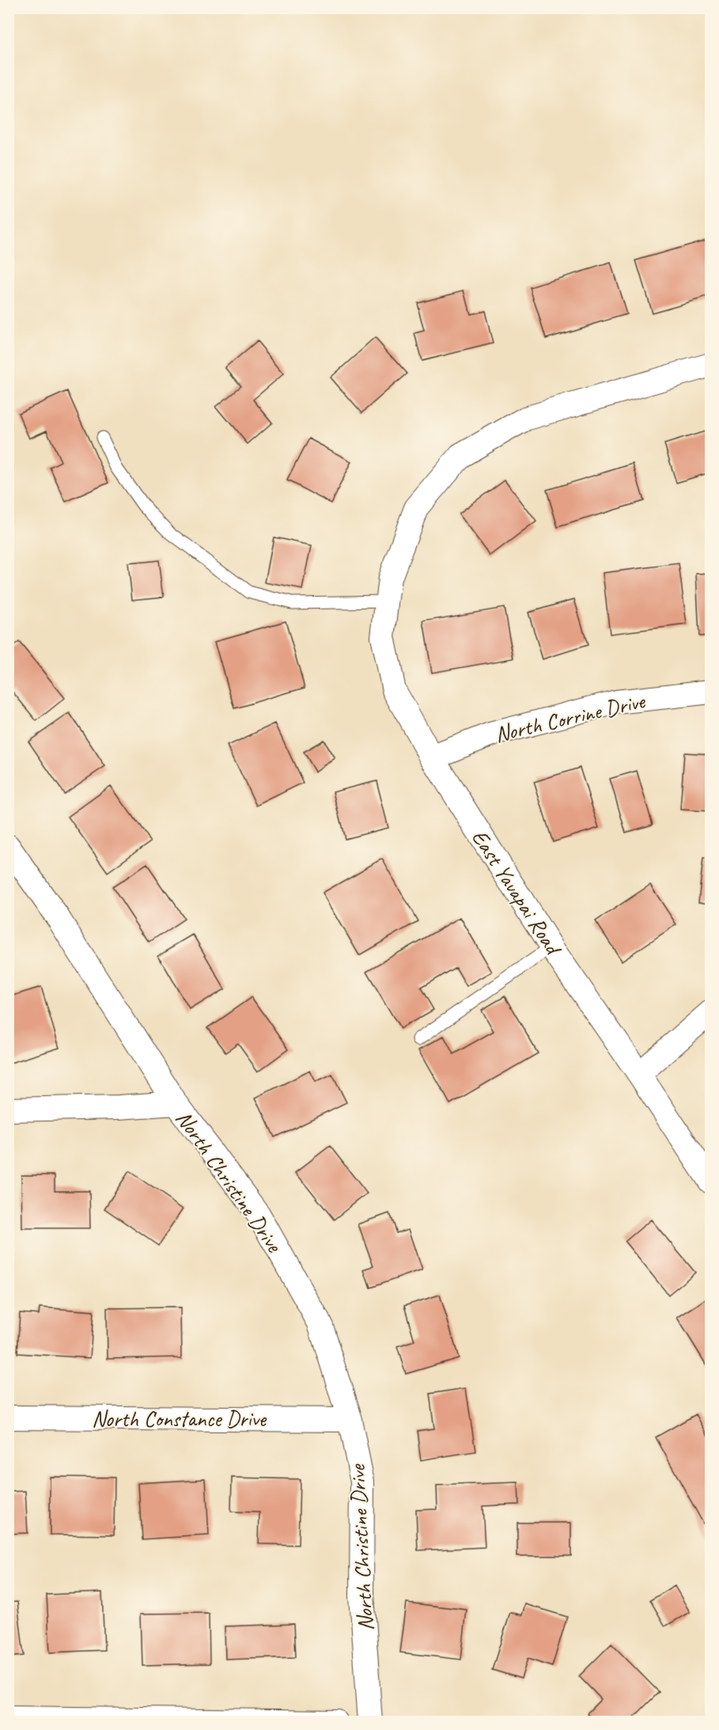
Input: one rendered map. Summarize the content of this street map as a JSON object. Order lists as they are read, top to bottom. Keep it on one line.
{"streets":{"street":["North Corrine Drive","East Yavapai Road","North Christine Drive","North Constance Drive"]},"crossings":[["North Corrine Drive","East Yavapai Road"],["North Christine Drive","North Constance Drive"]]}
